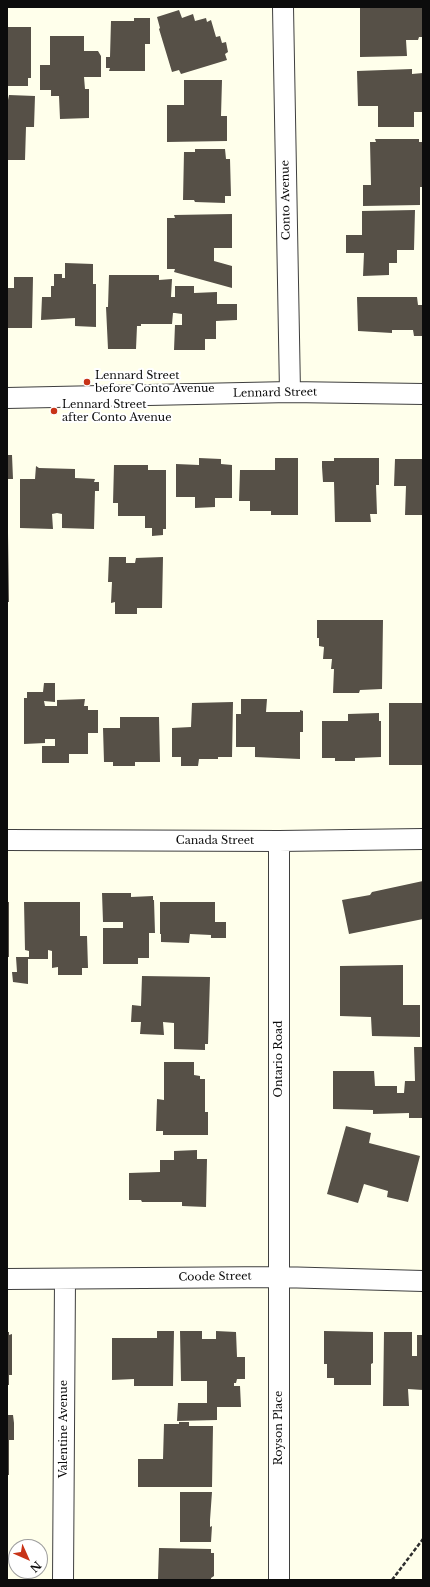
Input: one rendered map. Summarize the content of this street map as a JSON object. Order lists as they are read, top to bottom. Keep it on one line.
{"streets":{"street":["Conto Avenue","Lennard Street","Canada Street","Ontario Road","Coode Street","Royson Place","Valentine Avenue"]},"crossings":[["Conto Avenue","Lennard Street"],["Canada Street","Ontario Road"],["Ontario Road","Coode Street"],["Ontario Road","Royson Place"],["Coode Street","Royson Place"],["Coode Street","Valentine Avenue"]],"places":["Lennard Street before Conto Avenue","Lennard Street after Conto Avenue"],"north":"bottom right"}
